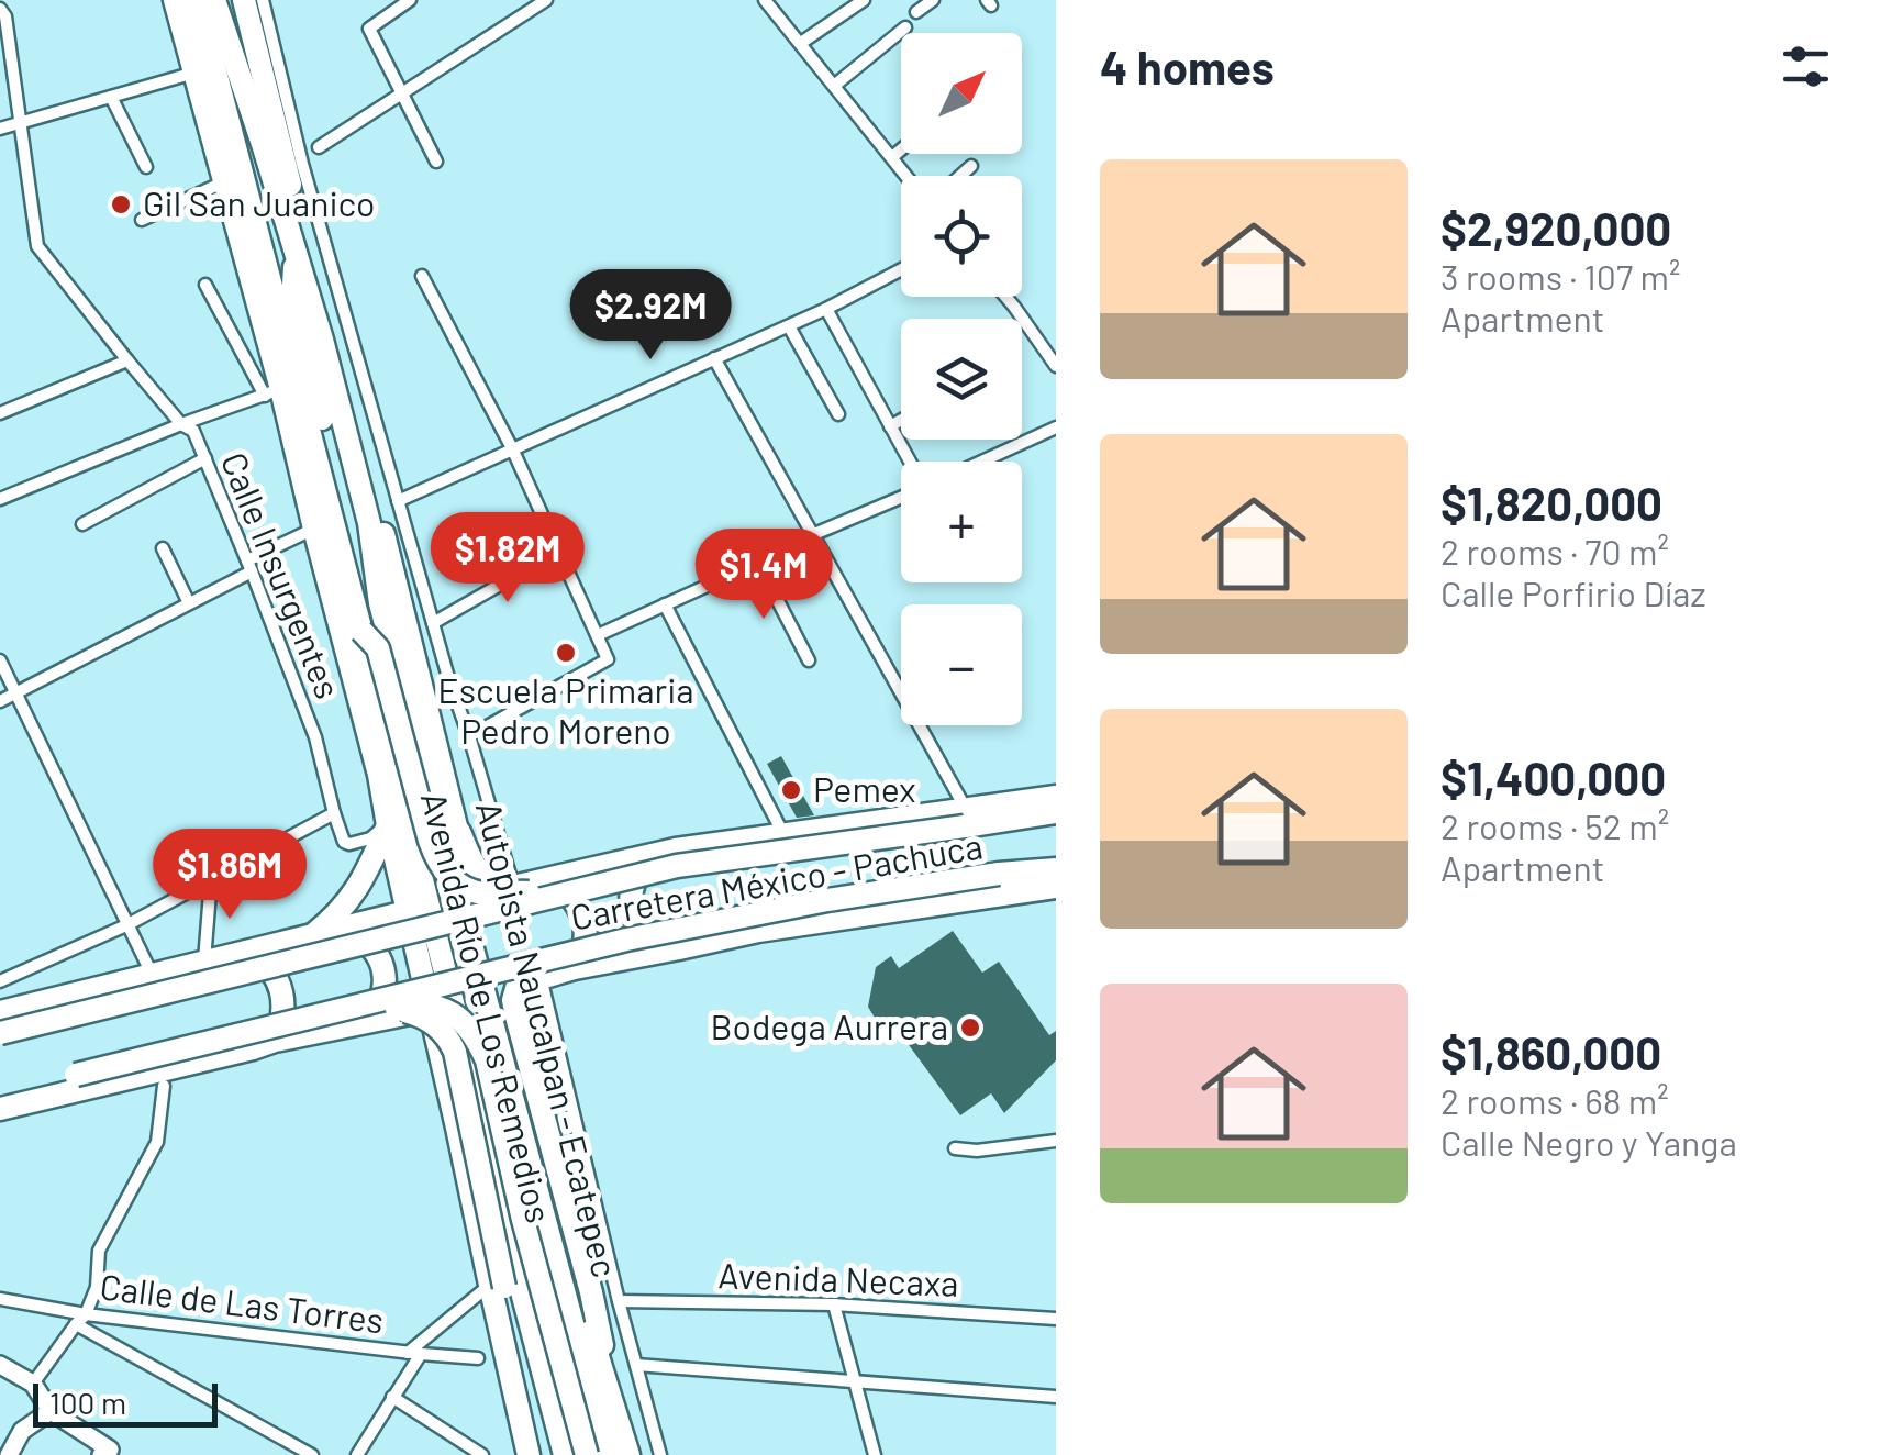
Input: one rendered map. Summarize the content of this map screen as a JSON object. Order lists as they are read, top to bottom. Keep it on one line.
{"streets":{"highway":["Carretera México - Pachuca","Avenida Río de Los Remedios","Autopista Naucalpan - Ecatepec"],"street":["Calle Insurgentes","Avenida Necaxa","Calle de Las Torres"]},"places":["Gil San Juanico","Escuela Primaria Pedro Moreno","Pemex","Bodega Aurrera"],"scale_bar":"100 m","north":"top right","page":{"heading":"4 homes","map_buttons":["+","−"],"list":[{"name":"$2,920,000","note":"3 rooms · 107 m² · Apartment"},{"name":"$1,820,000","note":"2 rooms · 70 m² · Calle Porfirio Díaz"},{"name":"$1,400,000","note":"2 rooms · 52 m² · Apartment"},{"name":"$1,860,000","note":"2 rooms · 68 m² · Calle Negro y Yanga"}],"price":["$2.92M","$1.82M","$1.4M","$1.86M"],"scale":"100 m"}}
